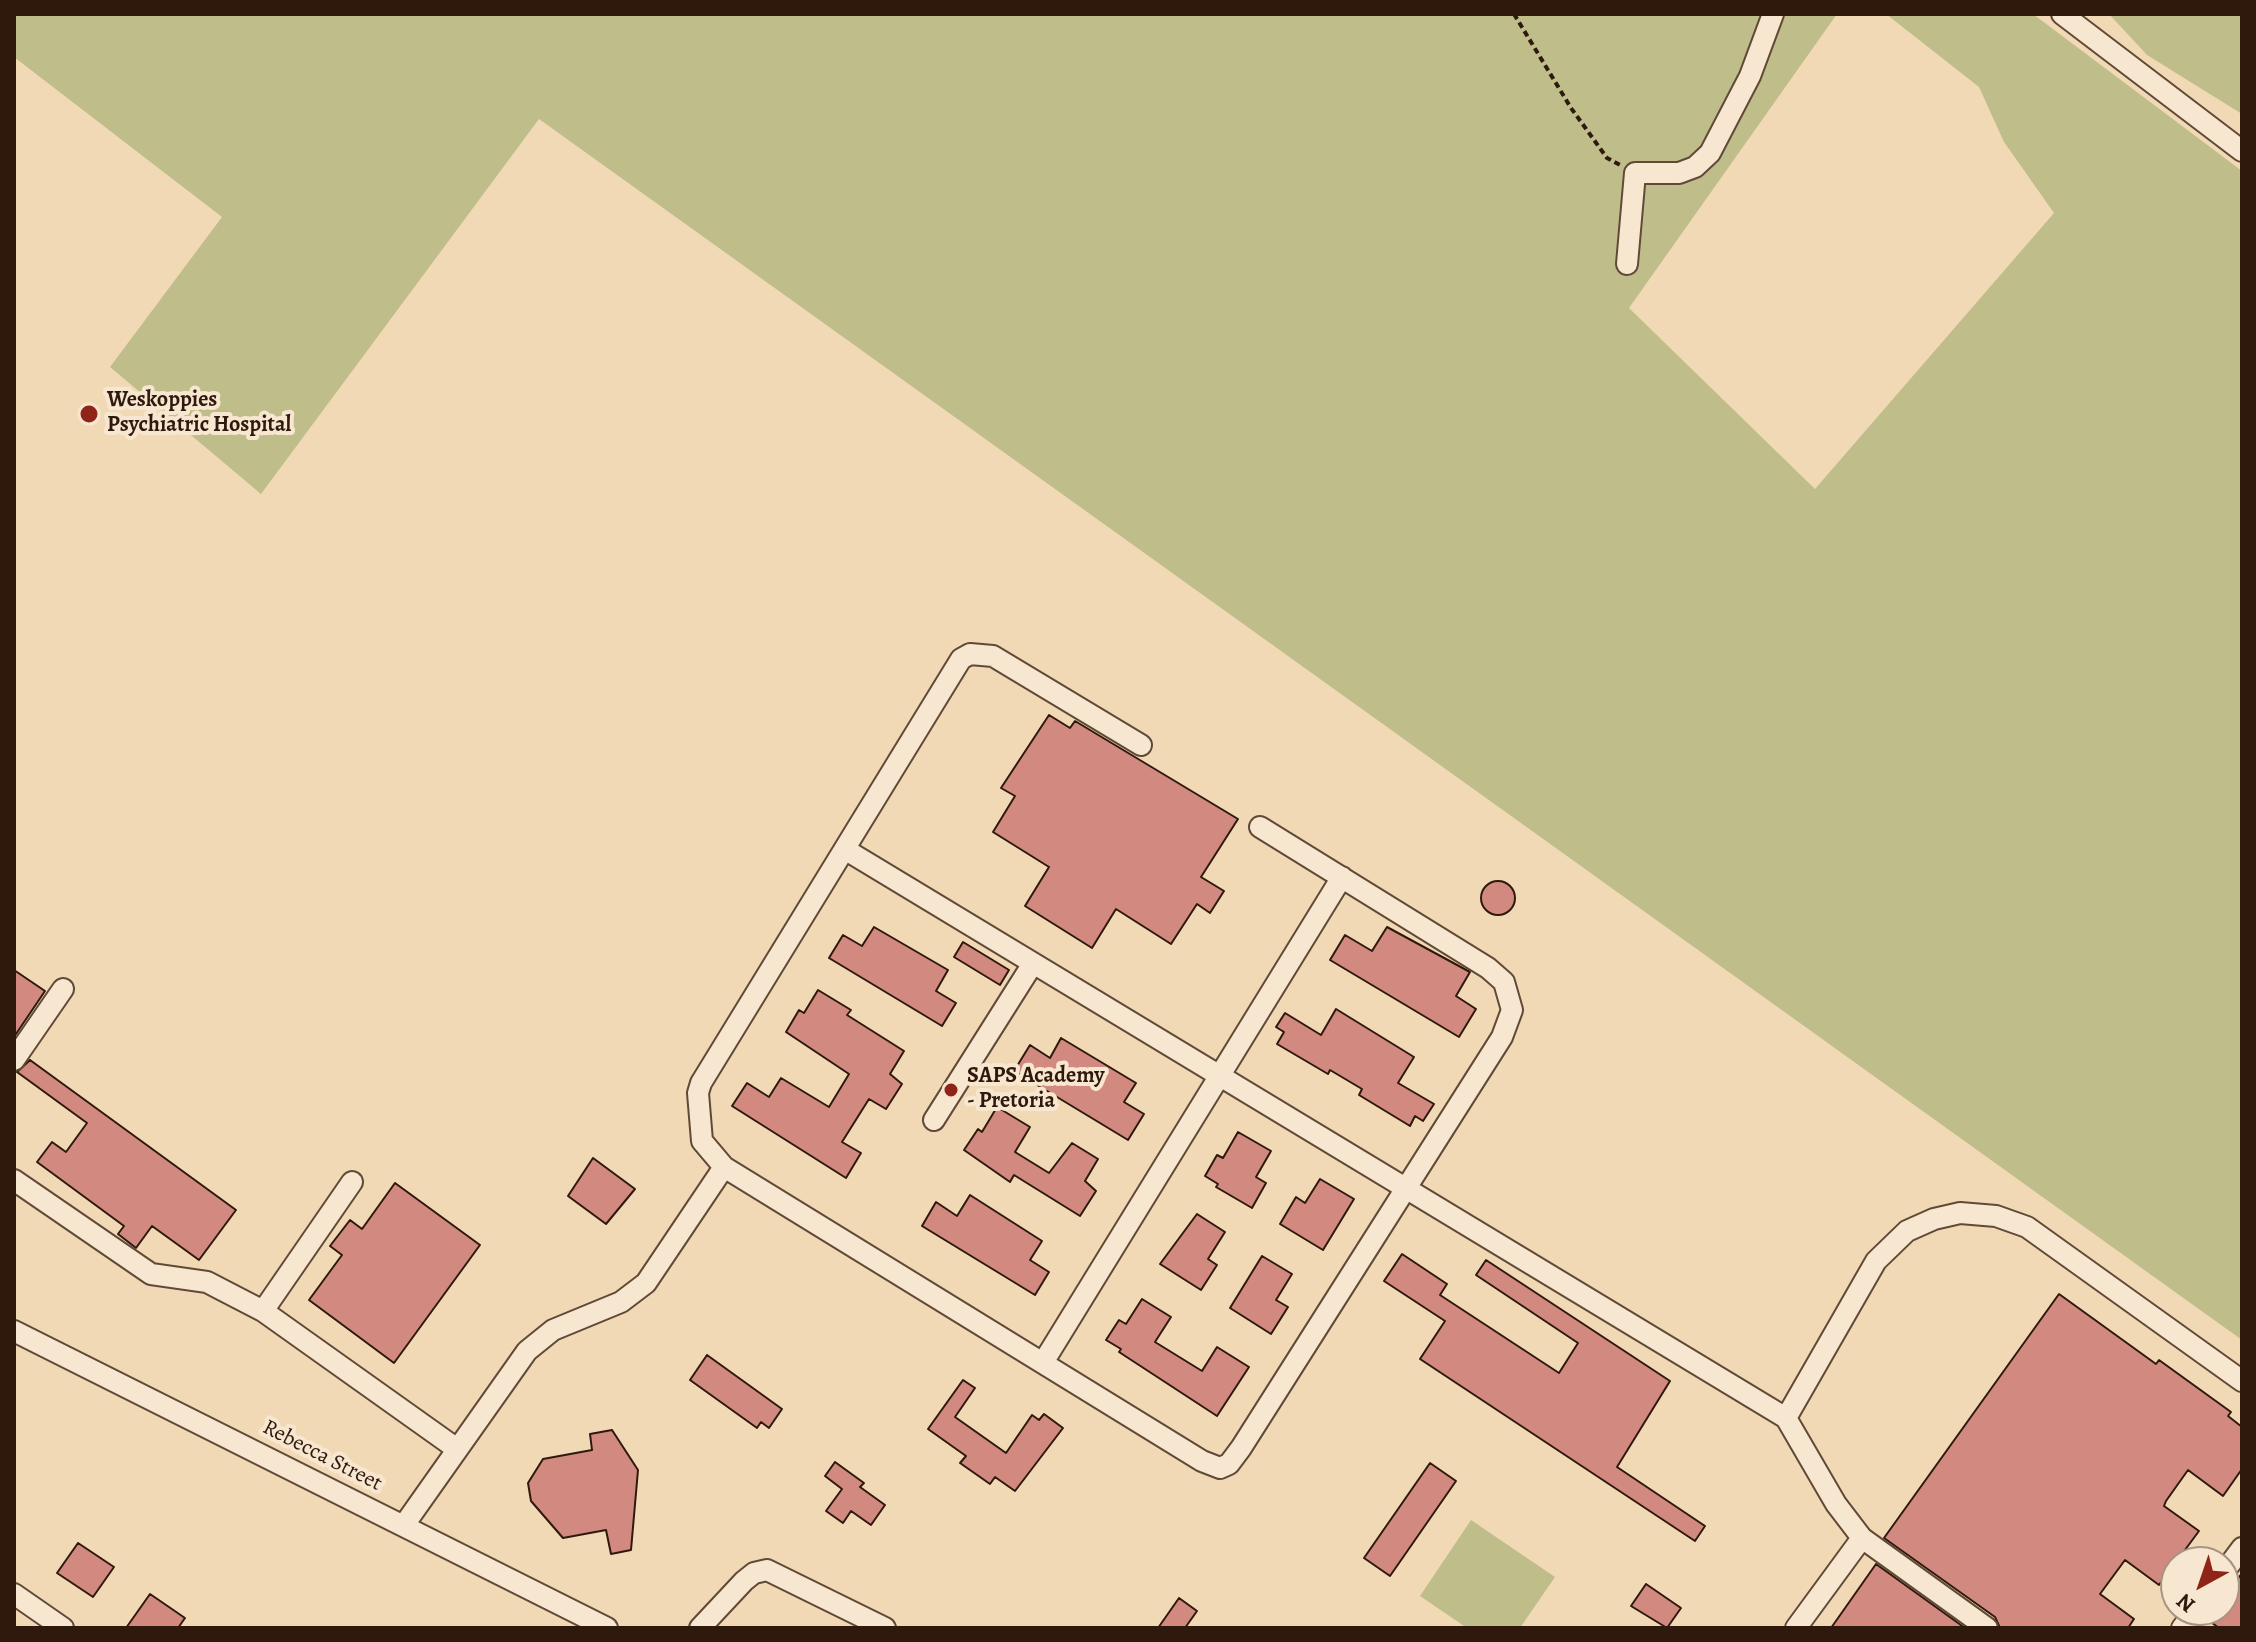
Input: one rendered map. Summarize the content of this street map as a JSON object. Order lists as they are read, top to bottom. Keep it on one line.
{"streets":{"street":["Rebecca Street"]},"places":["Weskoppies Psychiatric Hospital","SAPS Academy - Pretoria"],"north":"bottom left"}
